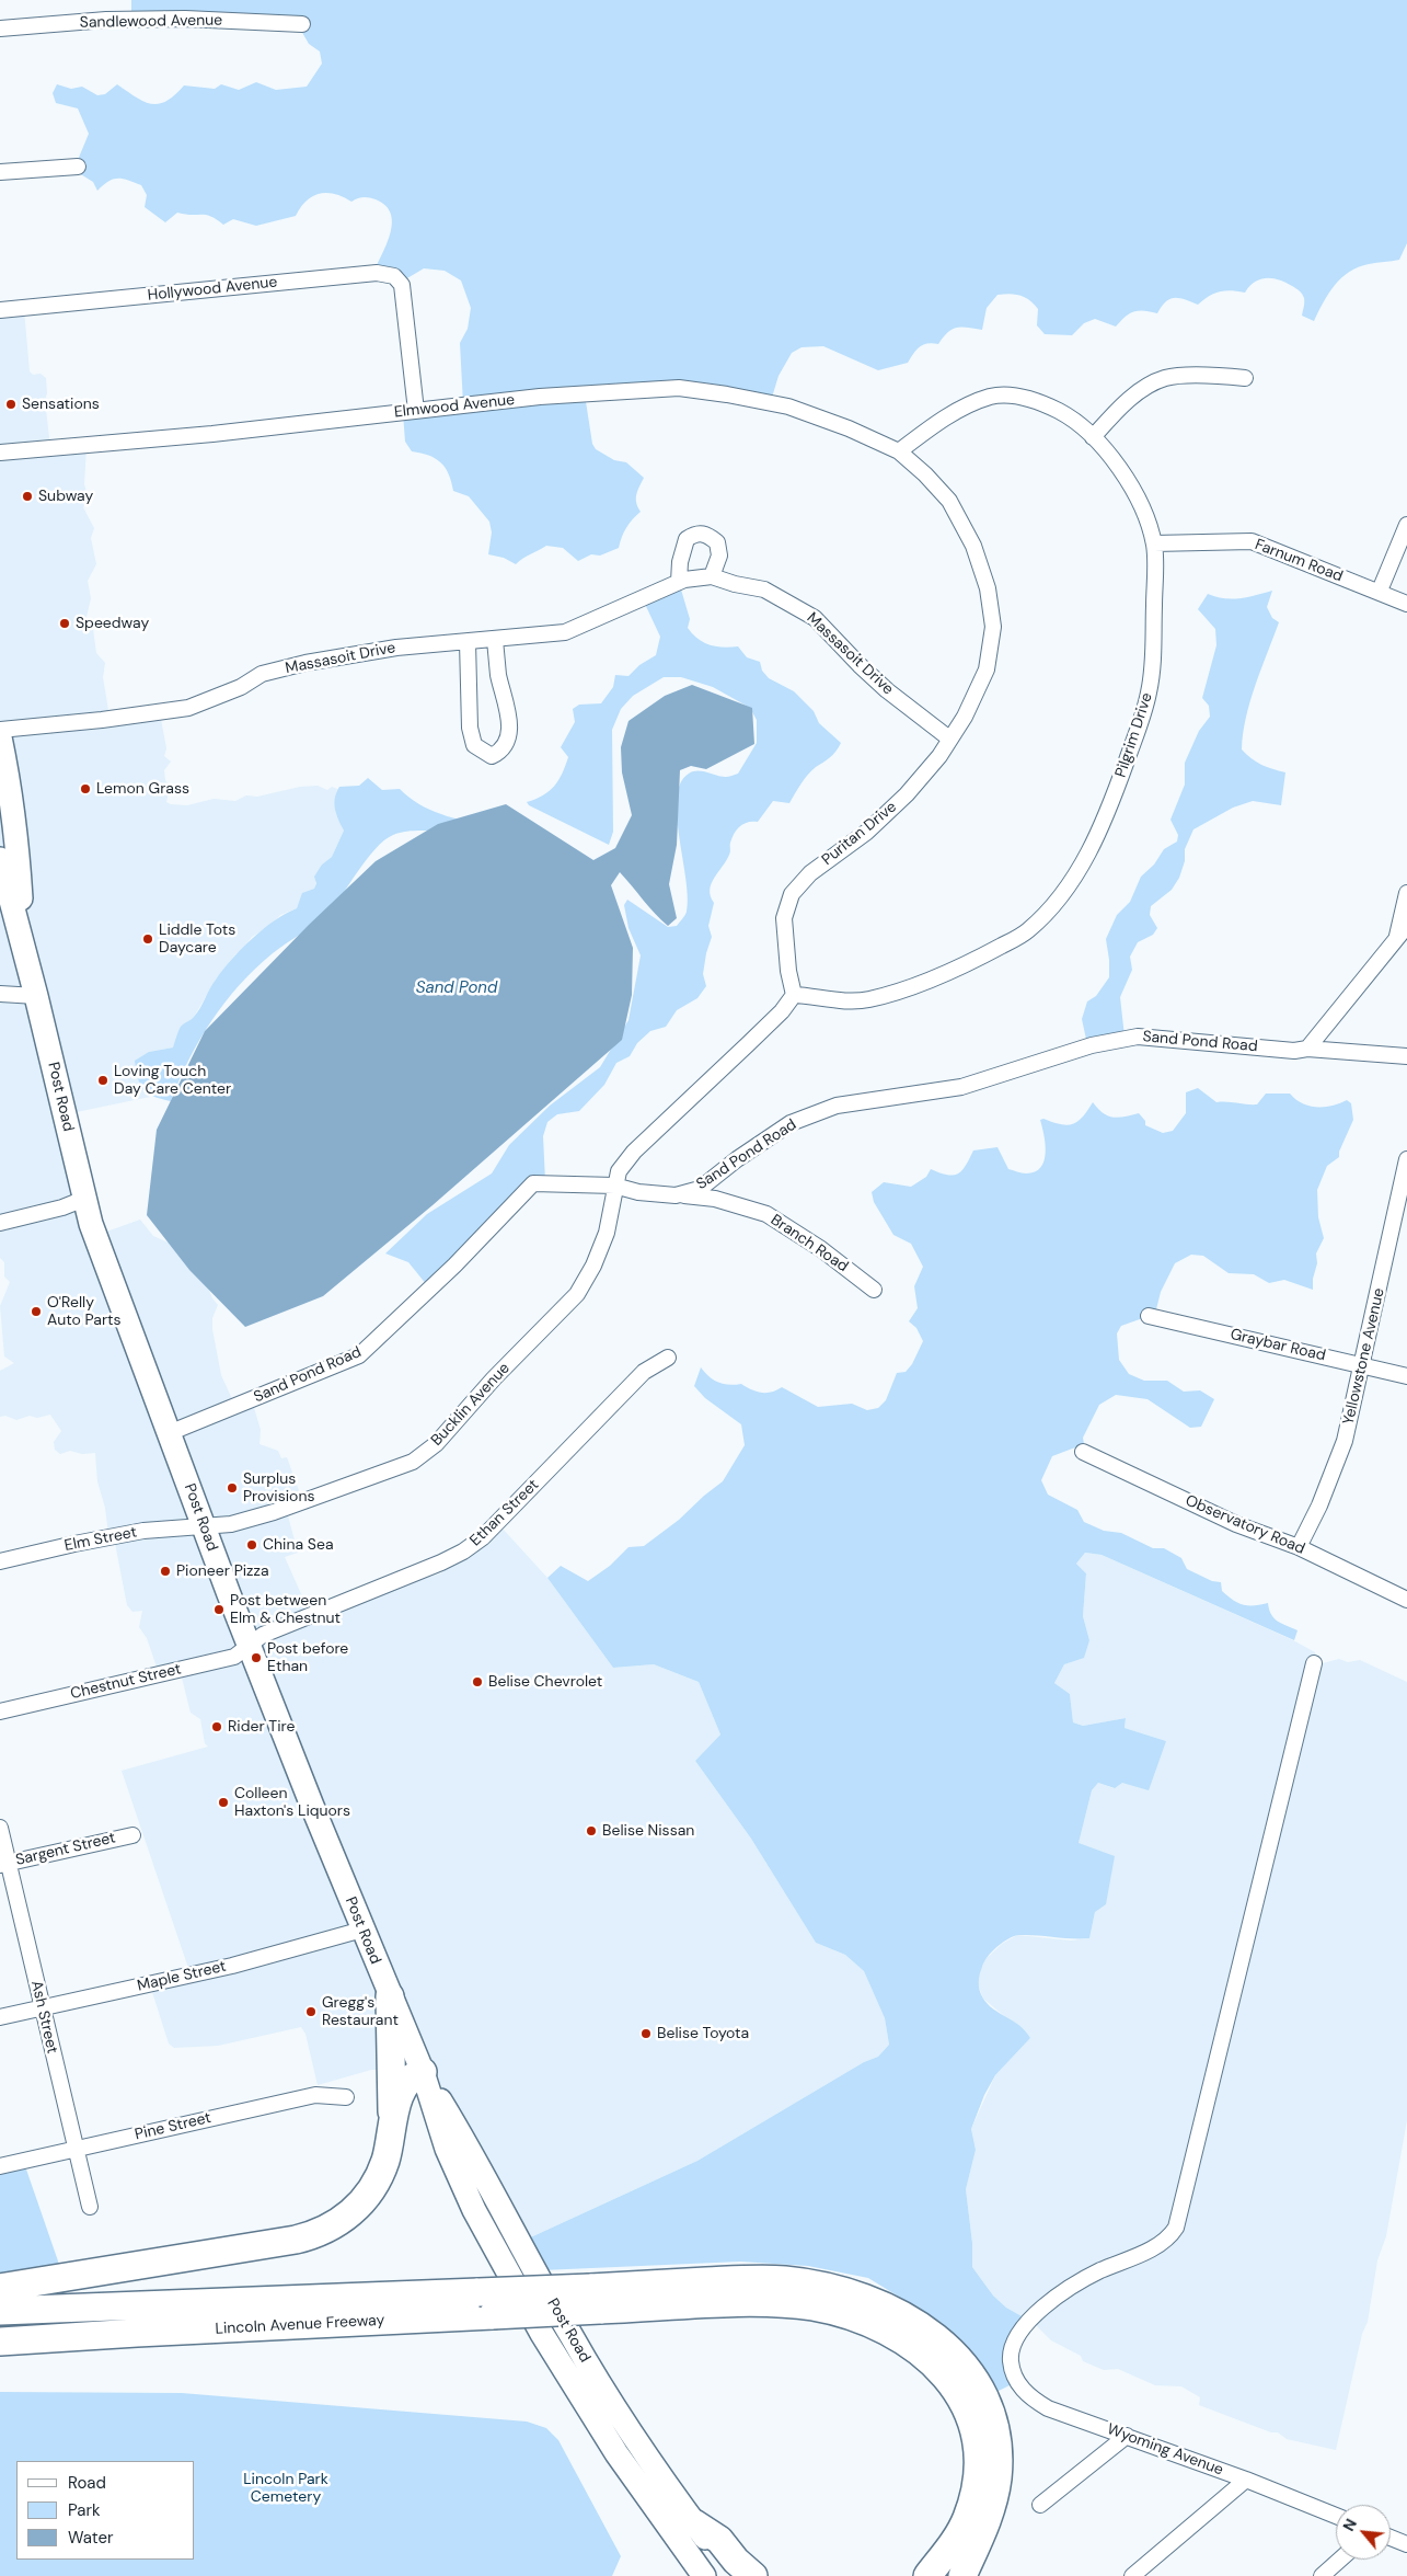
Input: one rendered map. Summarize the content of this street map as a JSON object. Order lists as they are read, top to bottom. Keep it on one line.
{"streets":{"highway":["Lincoln Avenue Freeway"],"main road":["Post Road"],"street":["Sandlewood Avenue","Hollywood Avenue","Elmwood Avenue","Farnum Road","Massasoit Drive","Pilgrim Drive","Puritan Drive","Sand Pond Road","Branch Road","Graybar Road","Yellowstone Avenue","Bucklin Avenue","Ethan Street","Observatory Road","Elm Street","Chestnut Street","Sargent Street","Maple Street","Ash Street","Pine Street","Wyoming Avenue"]},"crossings":[["Hollywood Avenue","Elmwood Avenue"],["Elmwood Avenue","Pilgrim Drive"],["Elmwood Avenue","Puritan Drive"],["Farnum Road","Pilgrim Drive"],["Massasoit Drive","Puritan Drive"],["Pilgrim Drive","Puritan Drive"],["Sand Pond Road","Post Road"],["Sand Pond Road","Branch Road"],["Sand Pond Road","Bucklin Avenue"],["Post Road","Bucklin Avenue"],["Post Road","Ethan Street"],["Post Road","Elm Street"],["Post Road","Chestnut Street"],["Post Road","Maple Street"],["Graybar Road","Yellowstone Avenue"],["Yellowstone Avenue","Observatory Road"],["Bucklin Avenue","Elm Street"],["Ethan Street","Chestnut Street"],["Sargent Street","Ash Street"],["Maple Street","Ash Street"],["Ash Street","Pine Street"]],"water":["Sand Pond"],"parks":["Lincoln Park Cemetery"],"places":["Sensations","Subway","Speedway","Lemon Grass","Liddle Tots Daycare","Loving Touch Day Care Center","O'Relly Auto Parts","Surplus Provisions","China Sea","Pioneer Pizza","Post between Elm & Chestnut","Post before Ethan","Belise Chevrolet","Rider Tire","Colleen Haxton's Liquors","Belise Nissan","Gregg's Restaurant","Belise Toyota"],"legend":["Road","Park","Water"],"north":"top left"}
